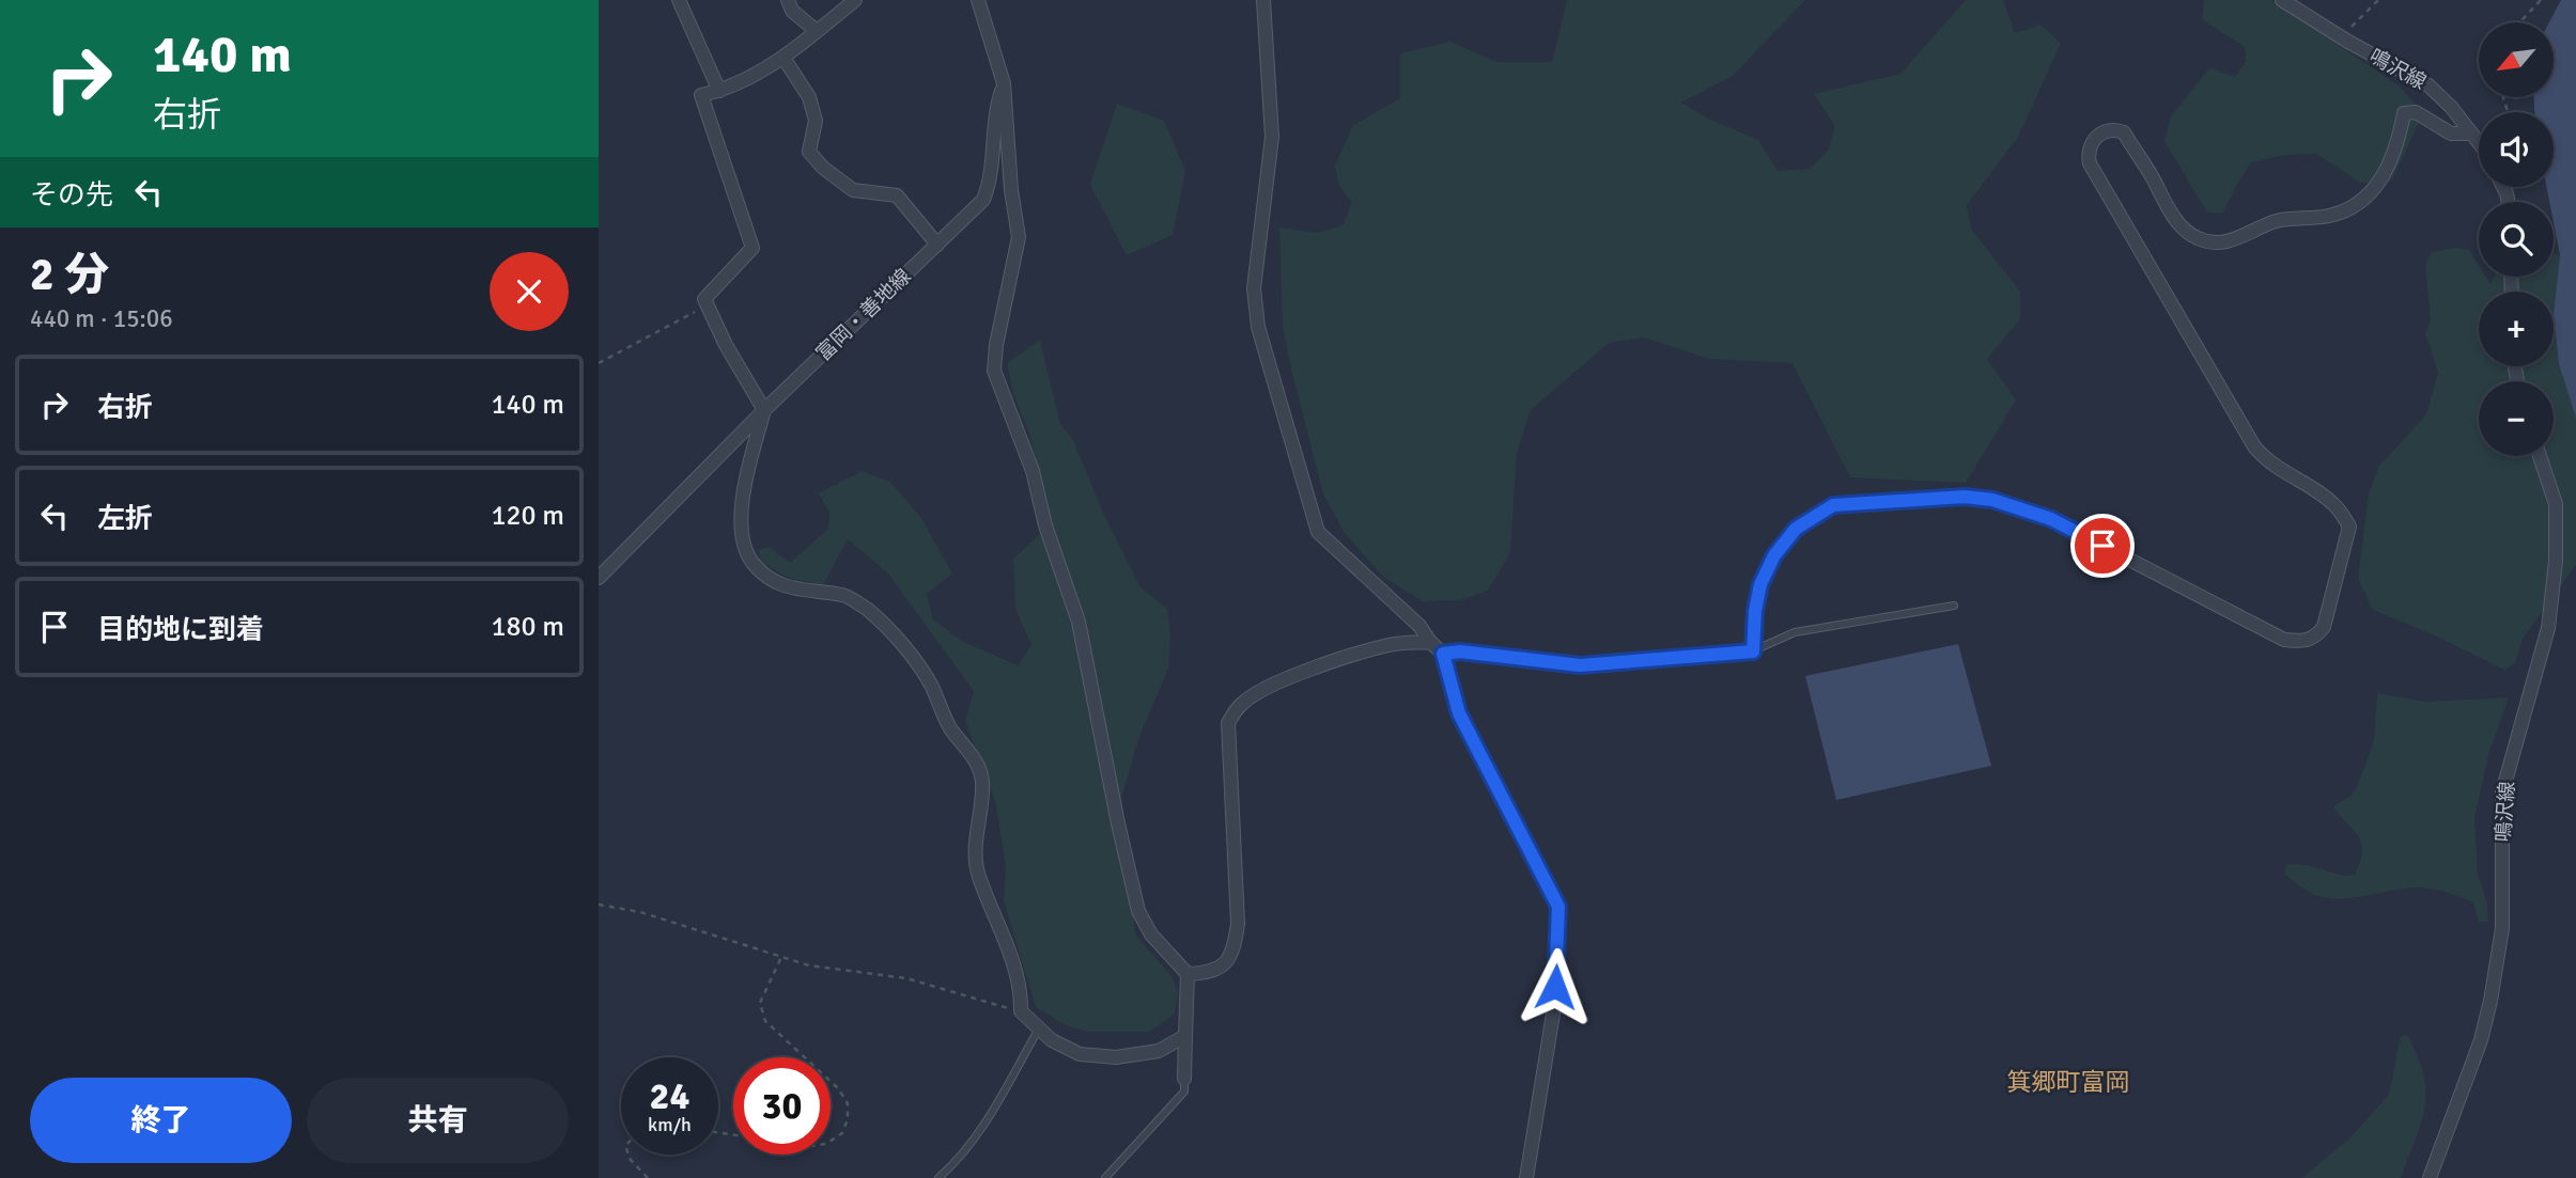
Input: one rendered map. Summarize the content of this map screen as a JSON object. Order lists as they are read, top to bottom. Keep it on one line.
{"streets":{"street":["鳴沢線","富岡・善地線"]},"districts":["箕郷町富岡"],"north":"bottom left","page":{"turn":["140 m","右折"],"map_buttons":["+","−"],"then":"その先","heading":["2 分","440 m · 15:06"],"list":[{"name":"右折","value":"140 m"},{"name":"左折","value":"120 m"},{"name":"目的地に到着","value":"180 m"}],"speed":"24 km/h","limit":"30","buttons":["終了","共有"]}}
